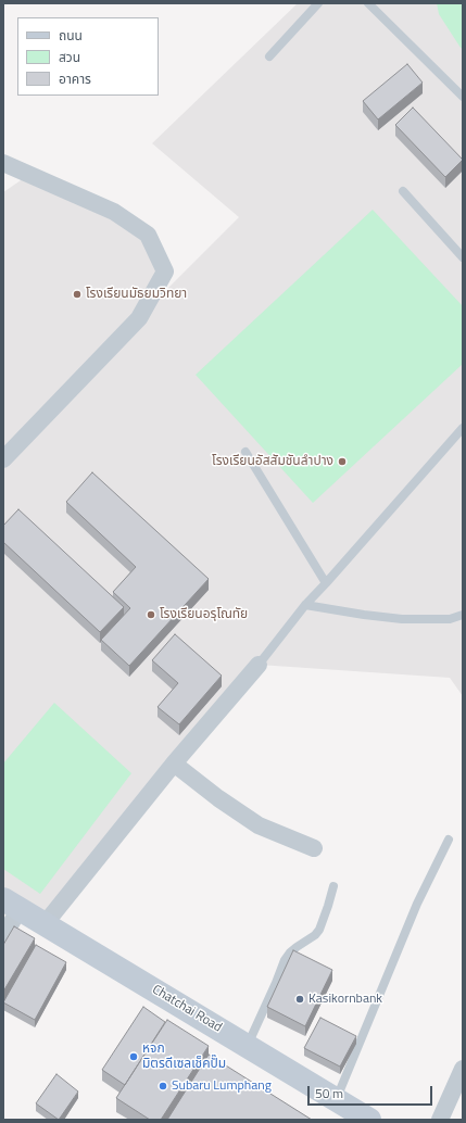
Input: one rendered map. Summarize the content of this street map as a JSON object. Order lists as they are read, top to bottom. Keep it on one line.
{"streets":{"main road":["Chatchai Road"]},"places":["โรงเรียนมัธยมวิทยา","โรงเรียนอัสสัมชันลำปาง","โรงเรียนอรุโณทัย","Kasikornbank","หจก มิตรดีเซลเช็คปั๊ม","Subaru Lumphang"],"legend":["ถนน","สวน","อาคาร"],"scale_bar":"50 m"}
